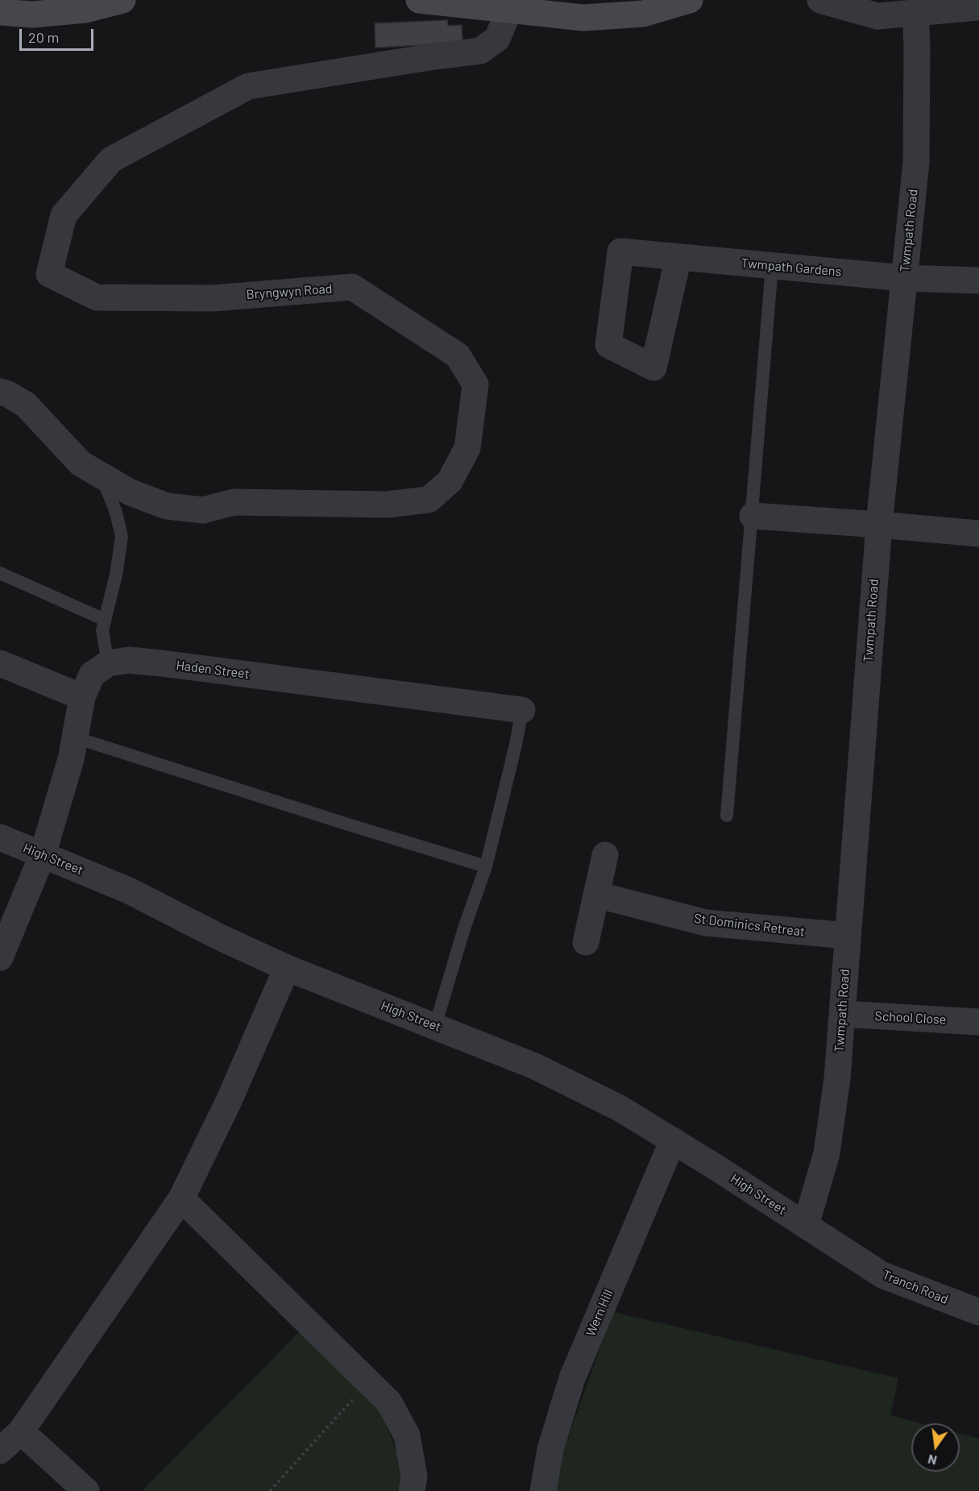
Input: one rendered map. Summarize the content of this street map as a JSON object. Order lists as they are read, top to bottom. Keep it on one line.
{"streets":{"street":["Twmpath Road","Twmpath Gardens","Bryngwyn Road","Haden Street","High Street","St Dominics Retreat","School Close","Tranch Road","Wern Hill"]},"crossings":[["Twmpath Road","Twmpath Gardens"],["Twmpath Road","High Street"],["Twmpath Road","St Dominics Retreat"],["Twmpath Road","School Close"],["Twmpath Road","Tranch Road"],["High Street","Tranch Road"],["High Street","Wern Hill"]],"scale_bar":"20 m","north":"bottom"}
